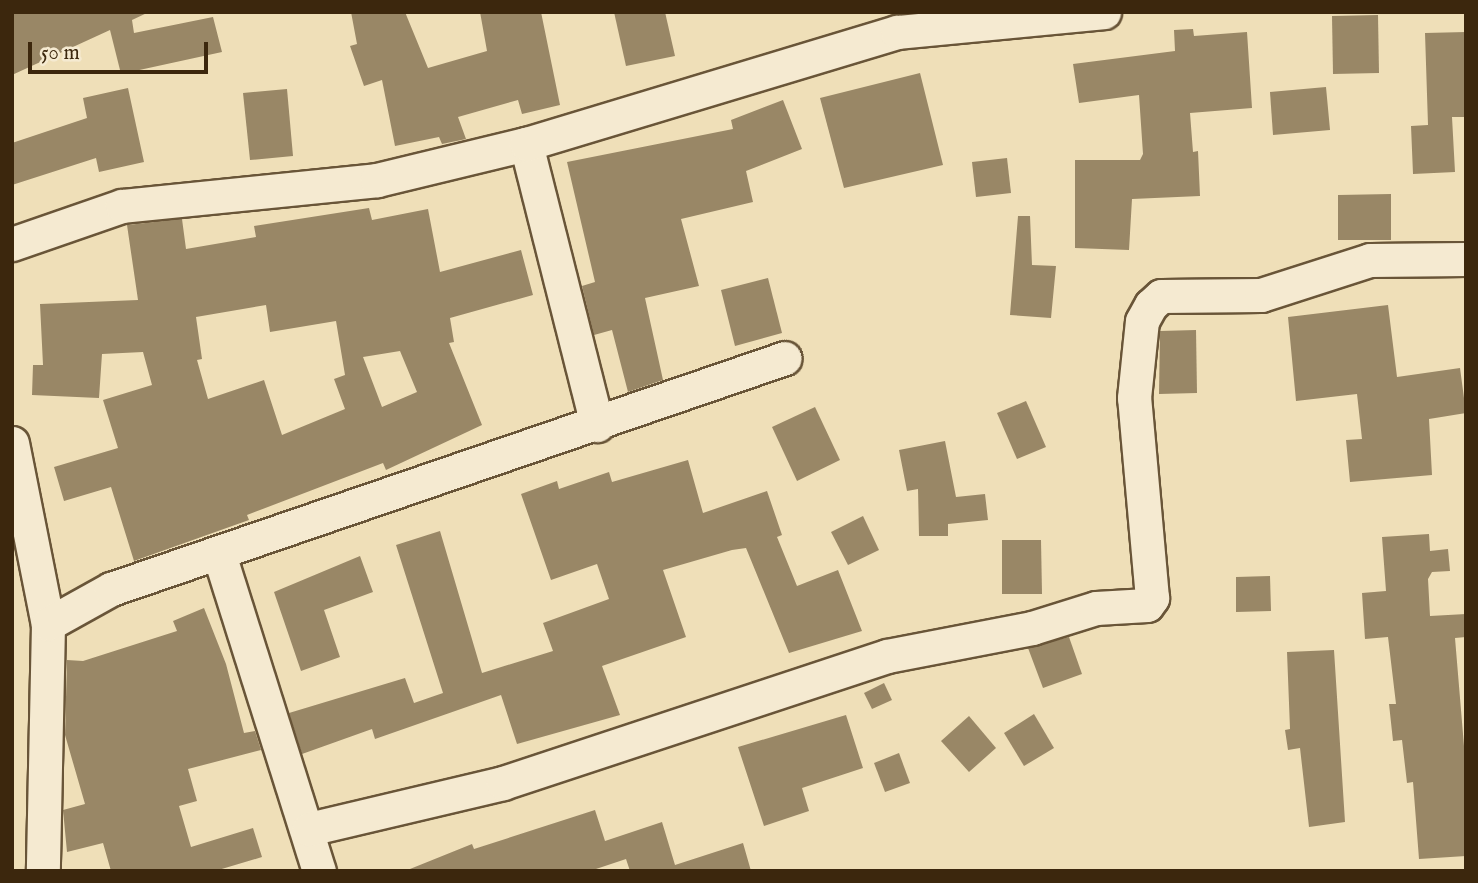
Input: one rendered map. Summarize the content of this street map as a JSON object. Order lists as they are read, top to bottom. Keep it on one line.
{"scale_bar":"50 m"}
